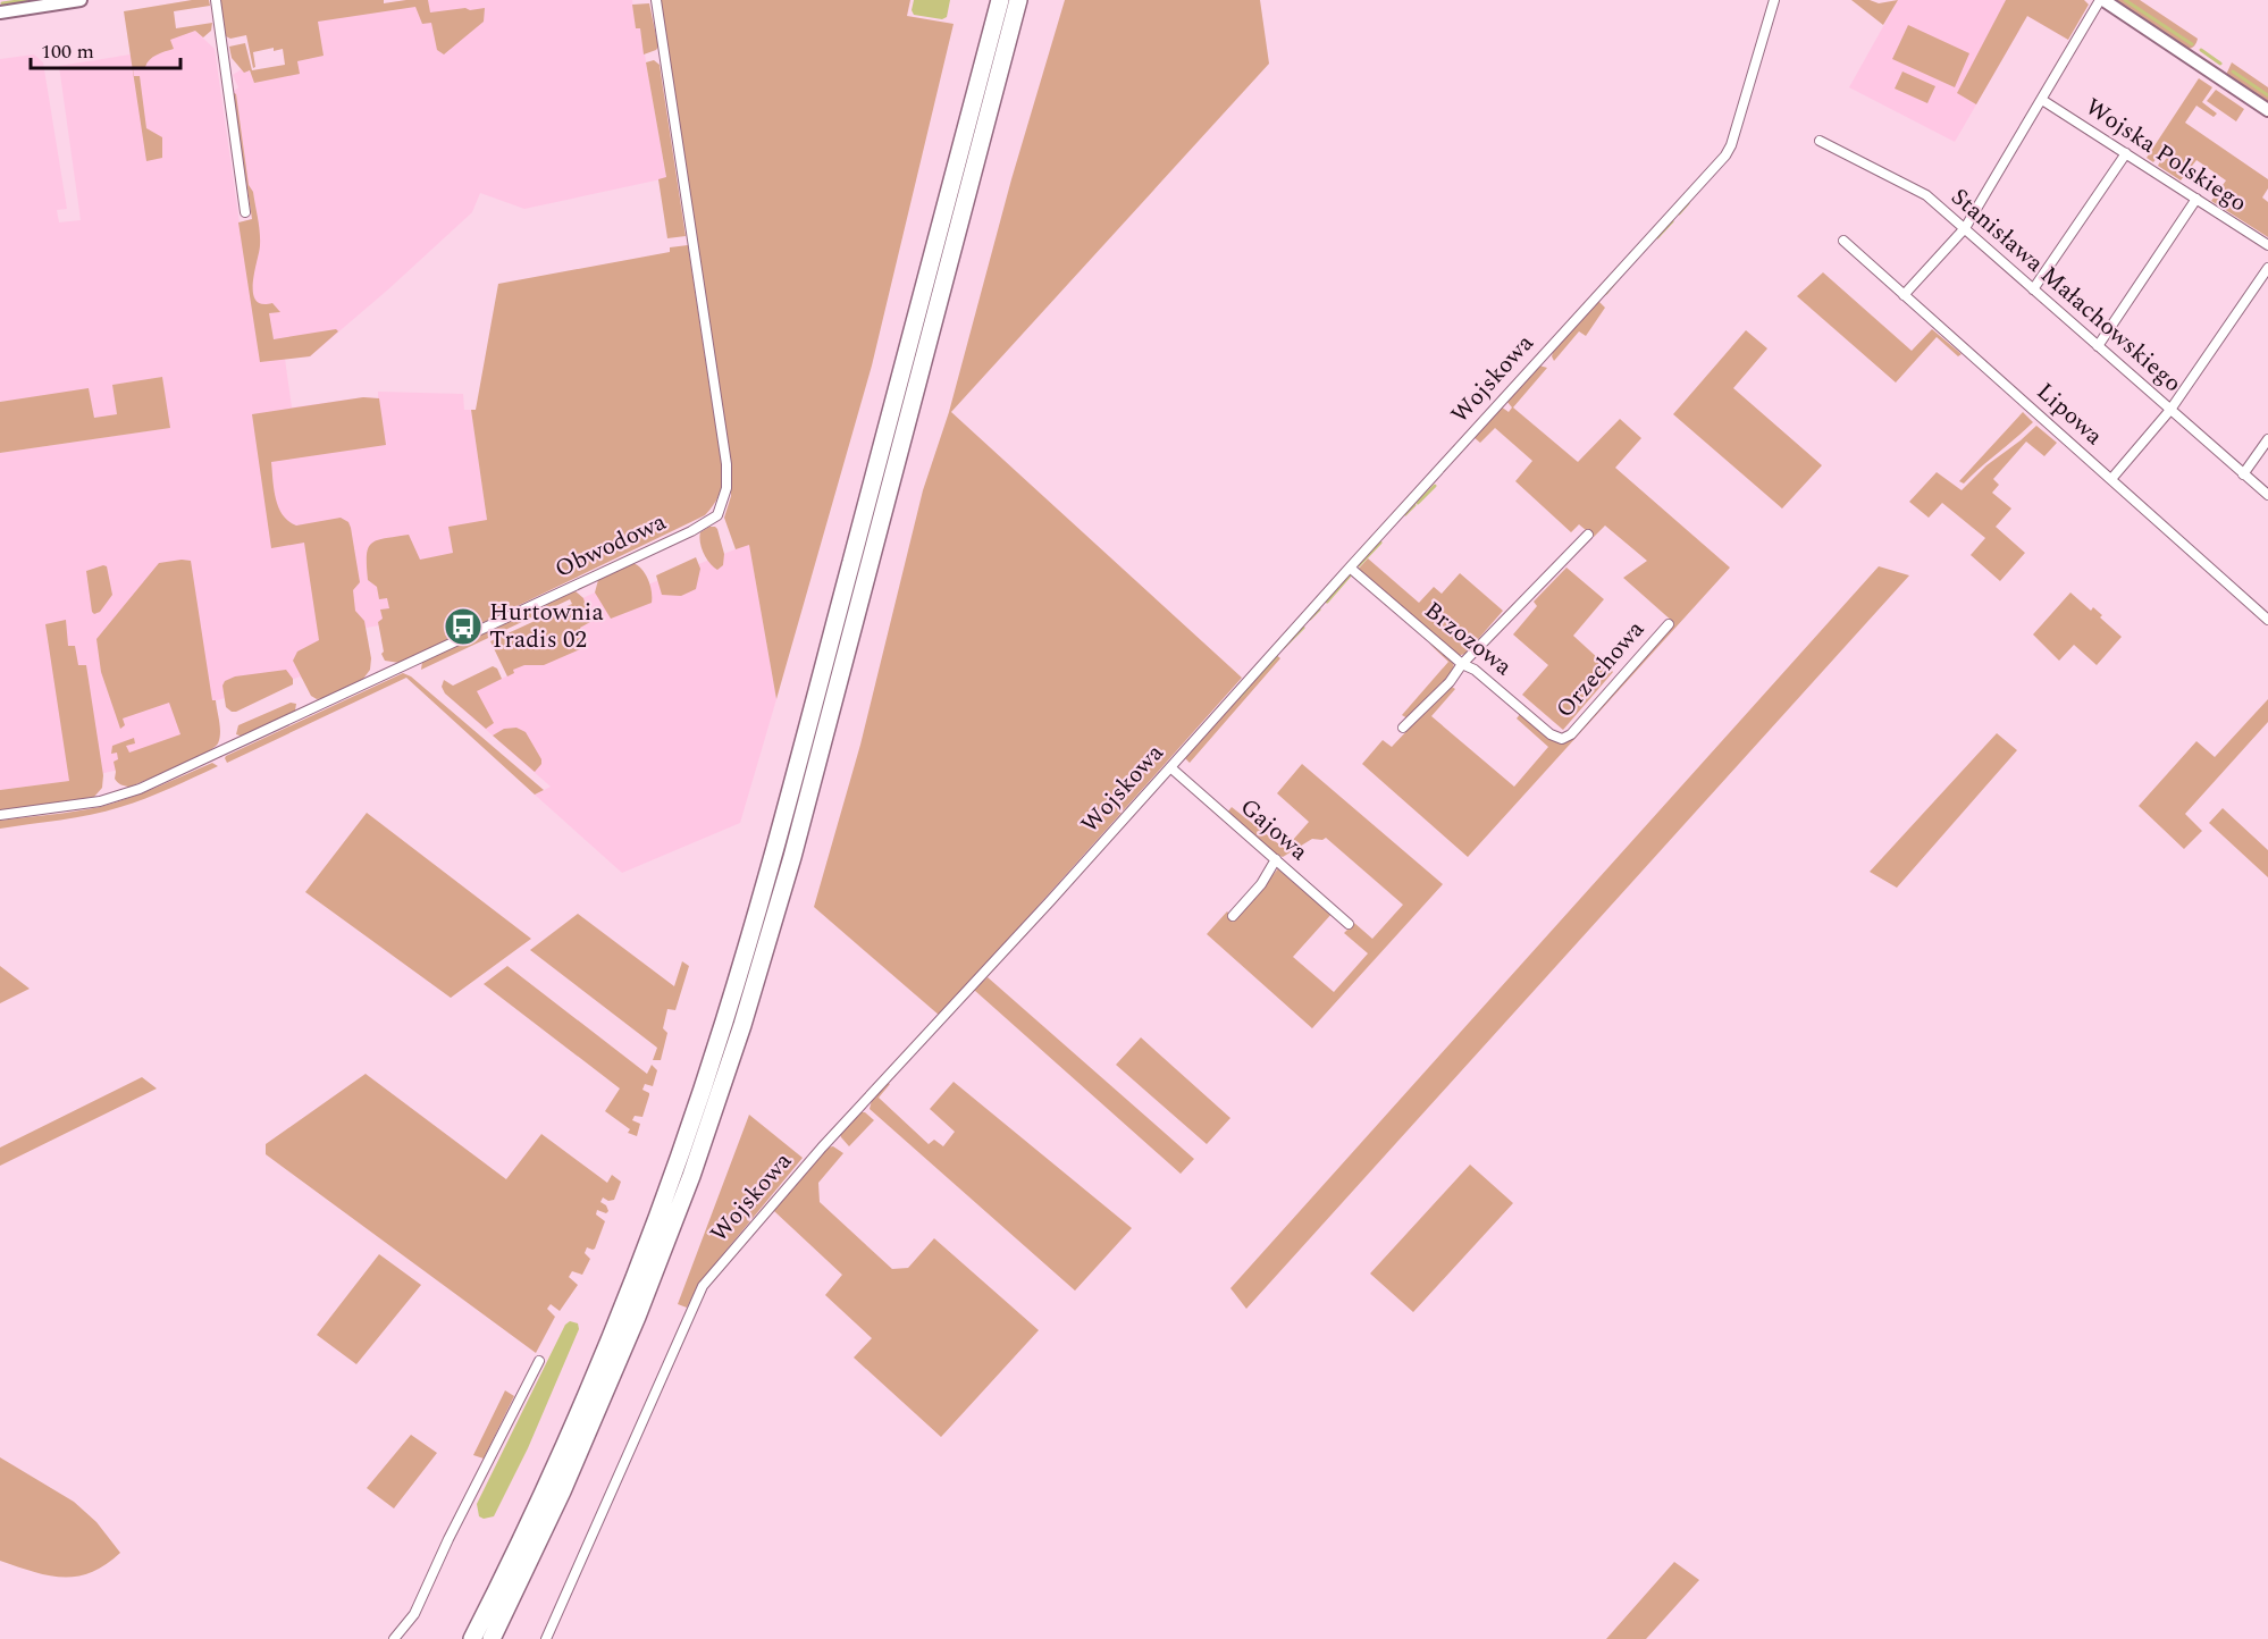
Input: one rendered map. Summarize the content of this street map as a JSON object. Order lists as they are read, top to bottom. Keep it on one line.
{"streets":{"street":["Wojska Polskiego","Stanisława Małachowskiego","Wojskowa","Lipowa","Obwodowa","Brzozowa","Orzechowa","Gajowa"]},"crossings":[["Wojskowa","Brzozowa"],["Wojskowa","Gajowa"],["Brzozowa","Orzechowa"]],"places":{"bus stop":["Hurtownia Tradis 02"]},"scale_bar":"100 m"}
